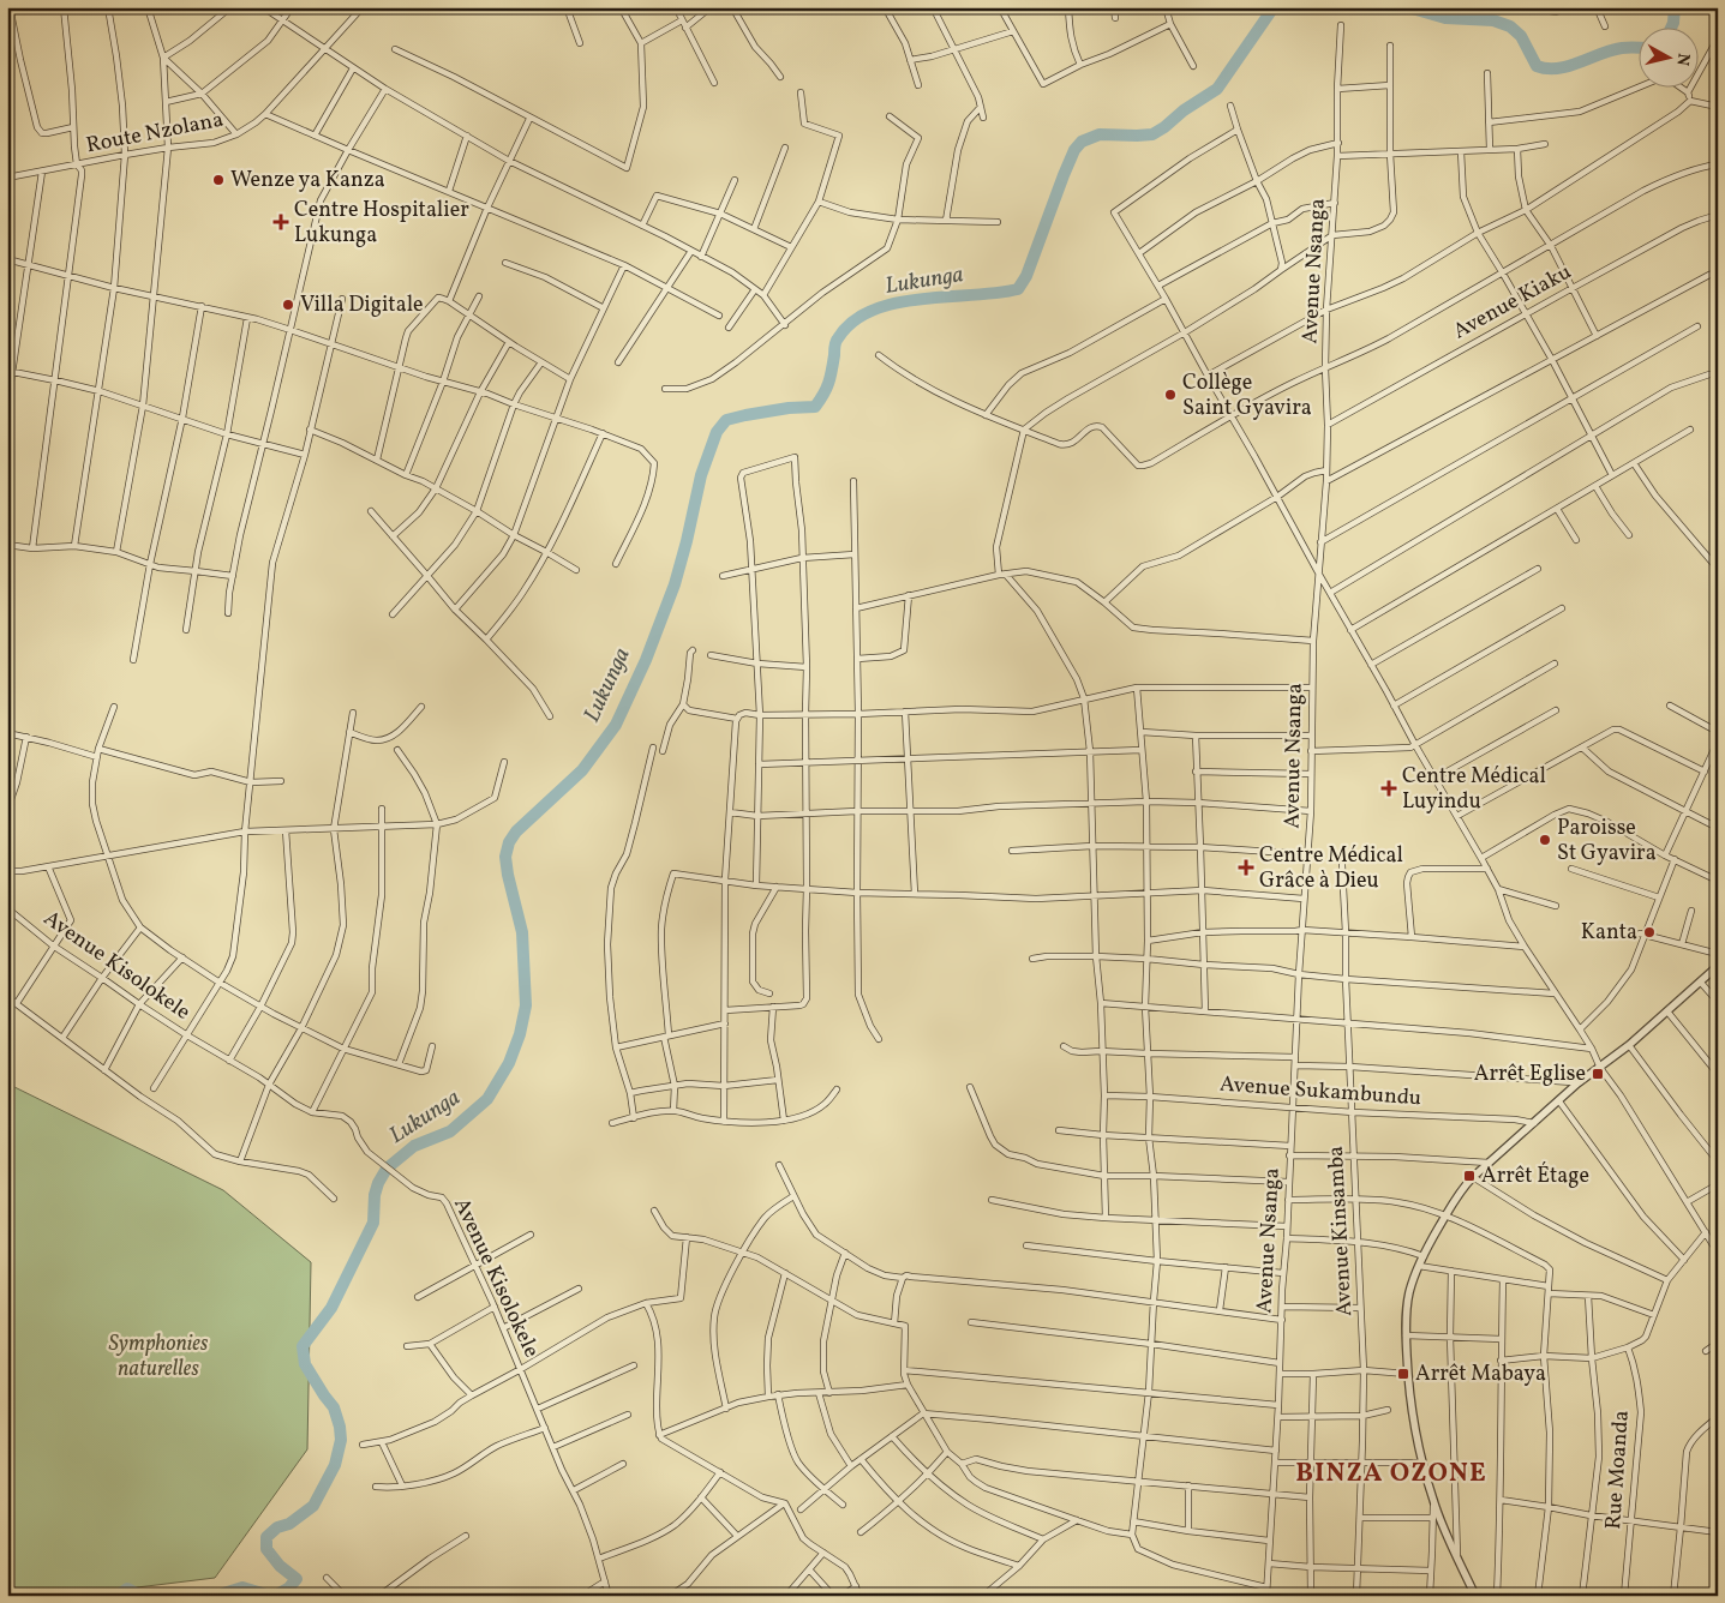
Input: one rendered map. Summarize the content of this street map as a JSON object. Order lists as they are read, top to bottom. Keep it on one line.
{"streets":{"street":["Route Nzolana","Avenue Nsanga","Avenue Kiaku","Avenue Kisolokele","Avenue Sukambundu","Avenue Kinsamba","Rue Moanda"]},"crossings":[["Avenue Nsanga","Avenue Kiaku"],["Avenue Nsanga","Avenue Sukambundu"],["Avenue Sukambundu","Avenue Kinsamba"]],"districts":["BINZA OZONE"],"water":["Lukunga"],"parks":["Symphonies naturelles"],"places":{"other":["Wenze ya Kanza","Villa Digitale","Collège Saint Gyavira","Paroisse St Gyavira","Kanta"],"health":["Centre Hospitalier Lukunga","Centre Médical Luyindu","Centre Médical Grâce à Dieu"],"transit":["Arrêt Eglise","Arrêt Étage","Arrêt Mabaya"]},"north":"right"}
